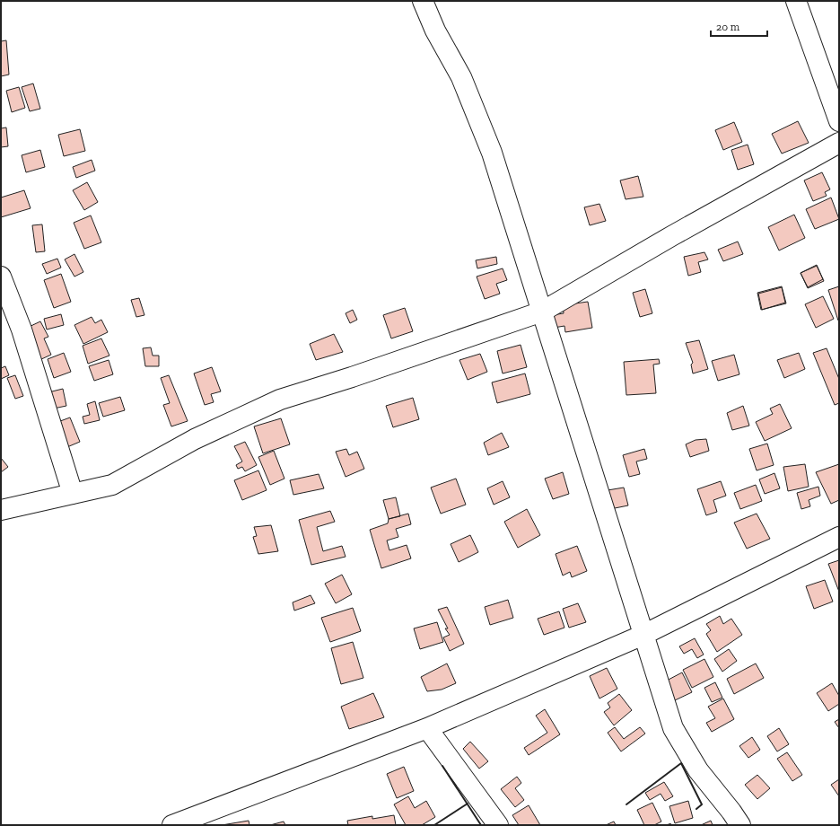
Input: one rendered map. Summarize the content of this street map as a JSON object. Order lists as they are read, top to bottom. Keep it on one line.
{"scale_bar":"20 m"}
